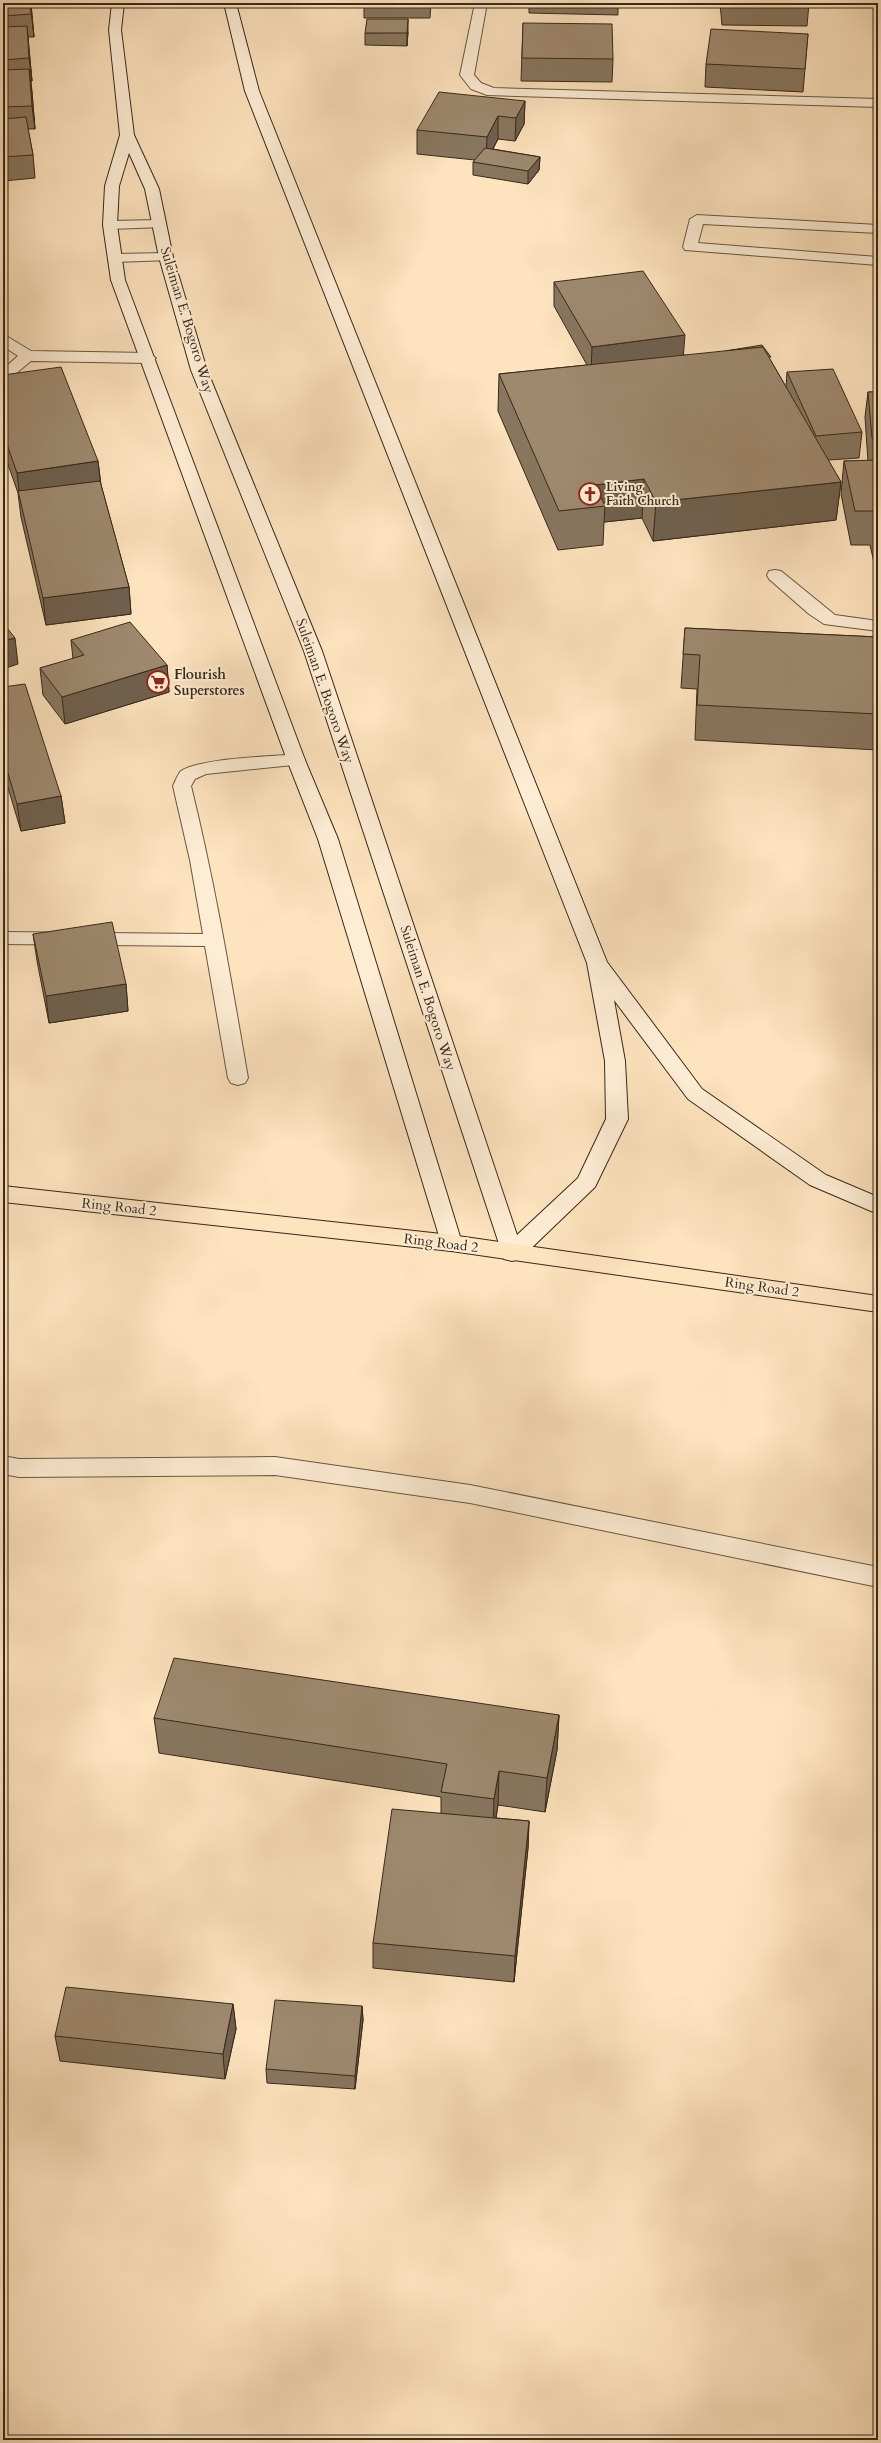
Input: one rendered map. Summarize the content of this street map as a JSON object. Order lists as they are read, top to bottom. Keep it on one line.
{"streets":{"main road":["Ring Road 2"],"street":["Suleiman E. Bogoro Way"]},"crossings":[["Suleiman E. Bogoro Way","Ring Road 2"]],"places":{"church":["Living Faith Church"],"supermarket":["Flourish Superstores"]}}
